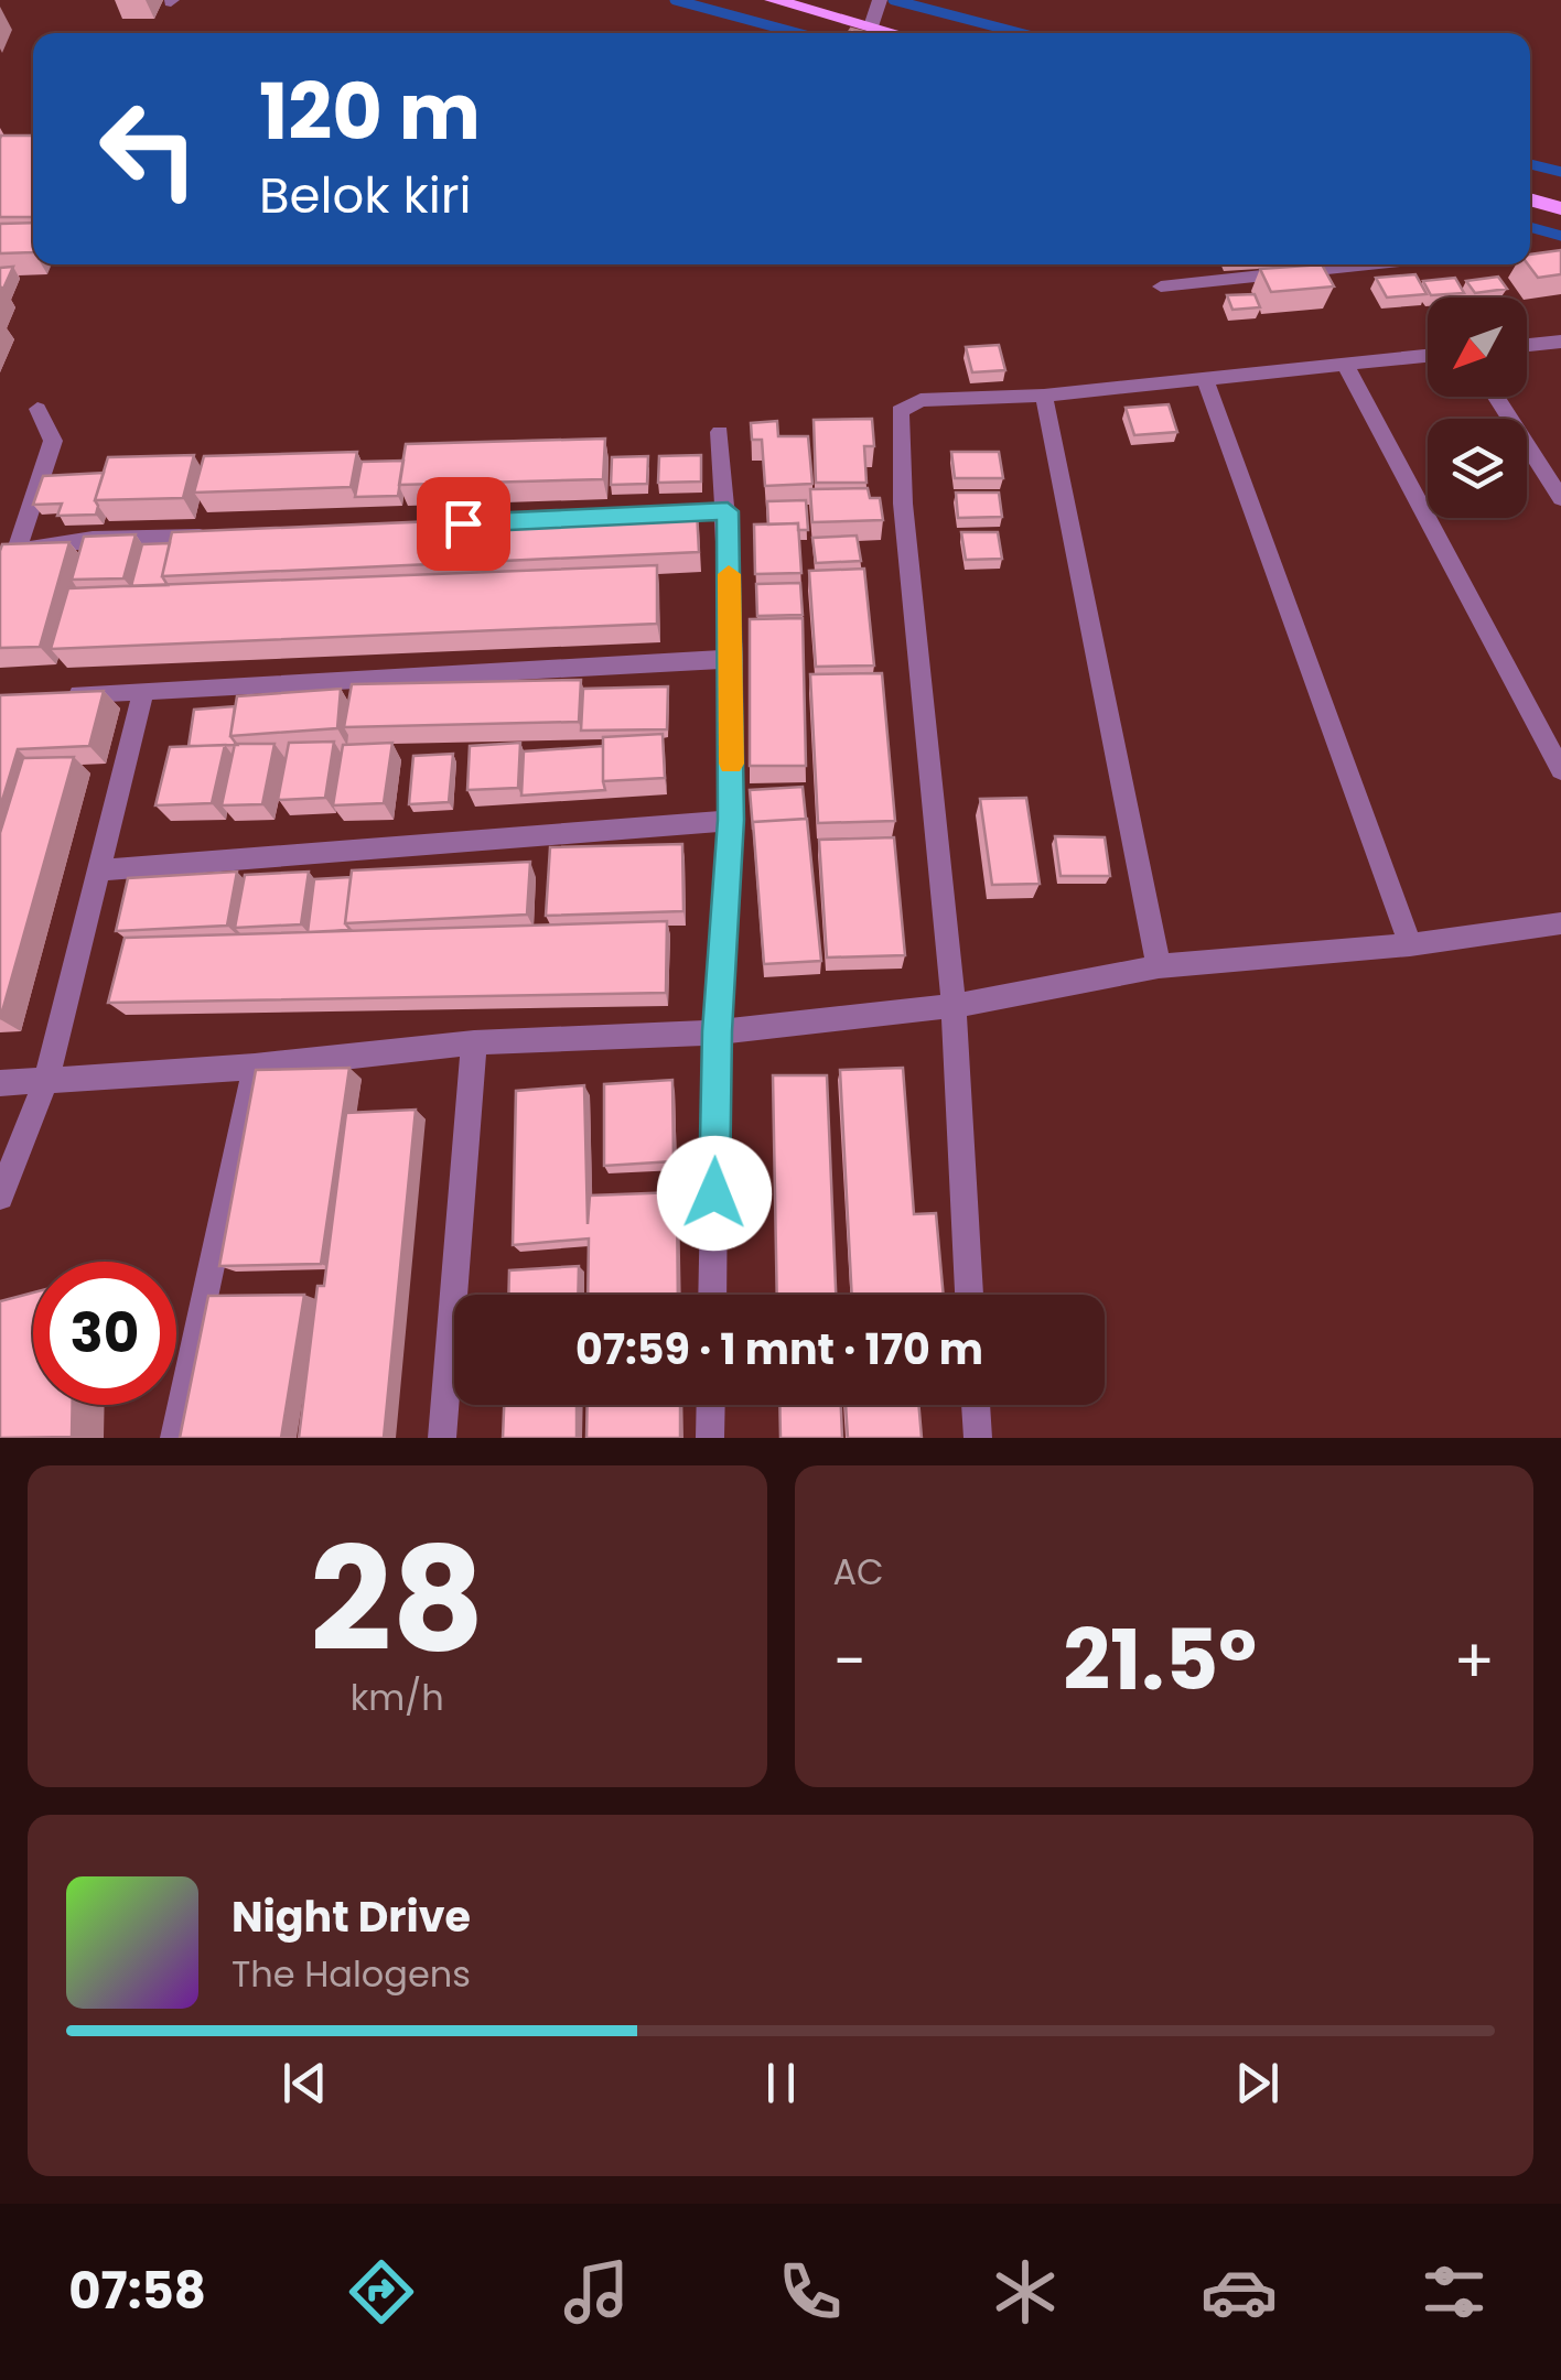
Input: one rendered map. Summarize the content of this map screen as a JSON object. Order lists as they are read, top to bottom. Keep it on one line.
{"north":"bottom left","page":{"turn":["120 m","Belok kiri"],"limit":"30","trip":"07:59 · 1 mnt · 170 m","tile":[["28","km/h"],"AC"],"heat":["−","21.5°","+"],"song":["Night Drive","The Halogens"],"tabs":"07:58"}}
